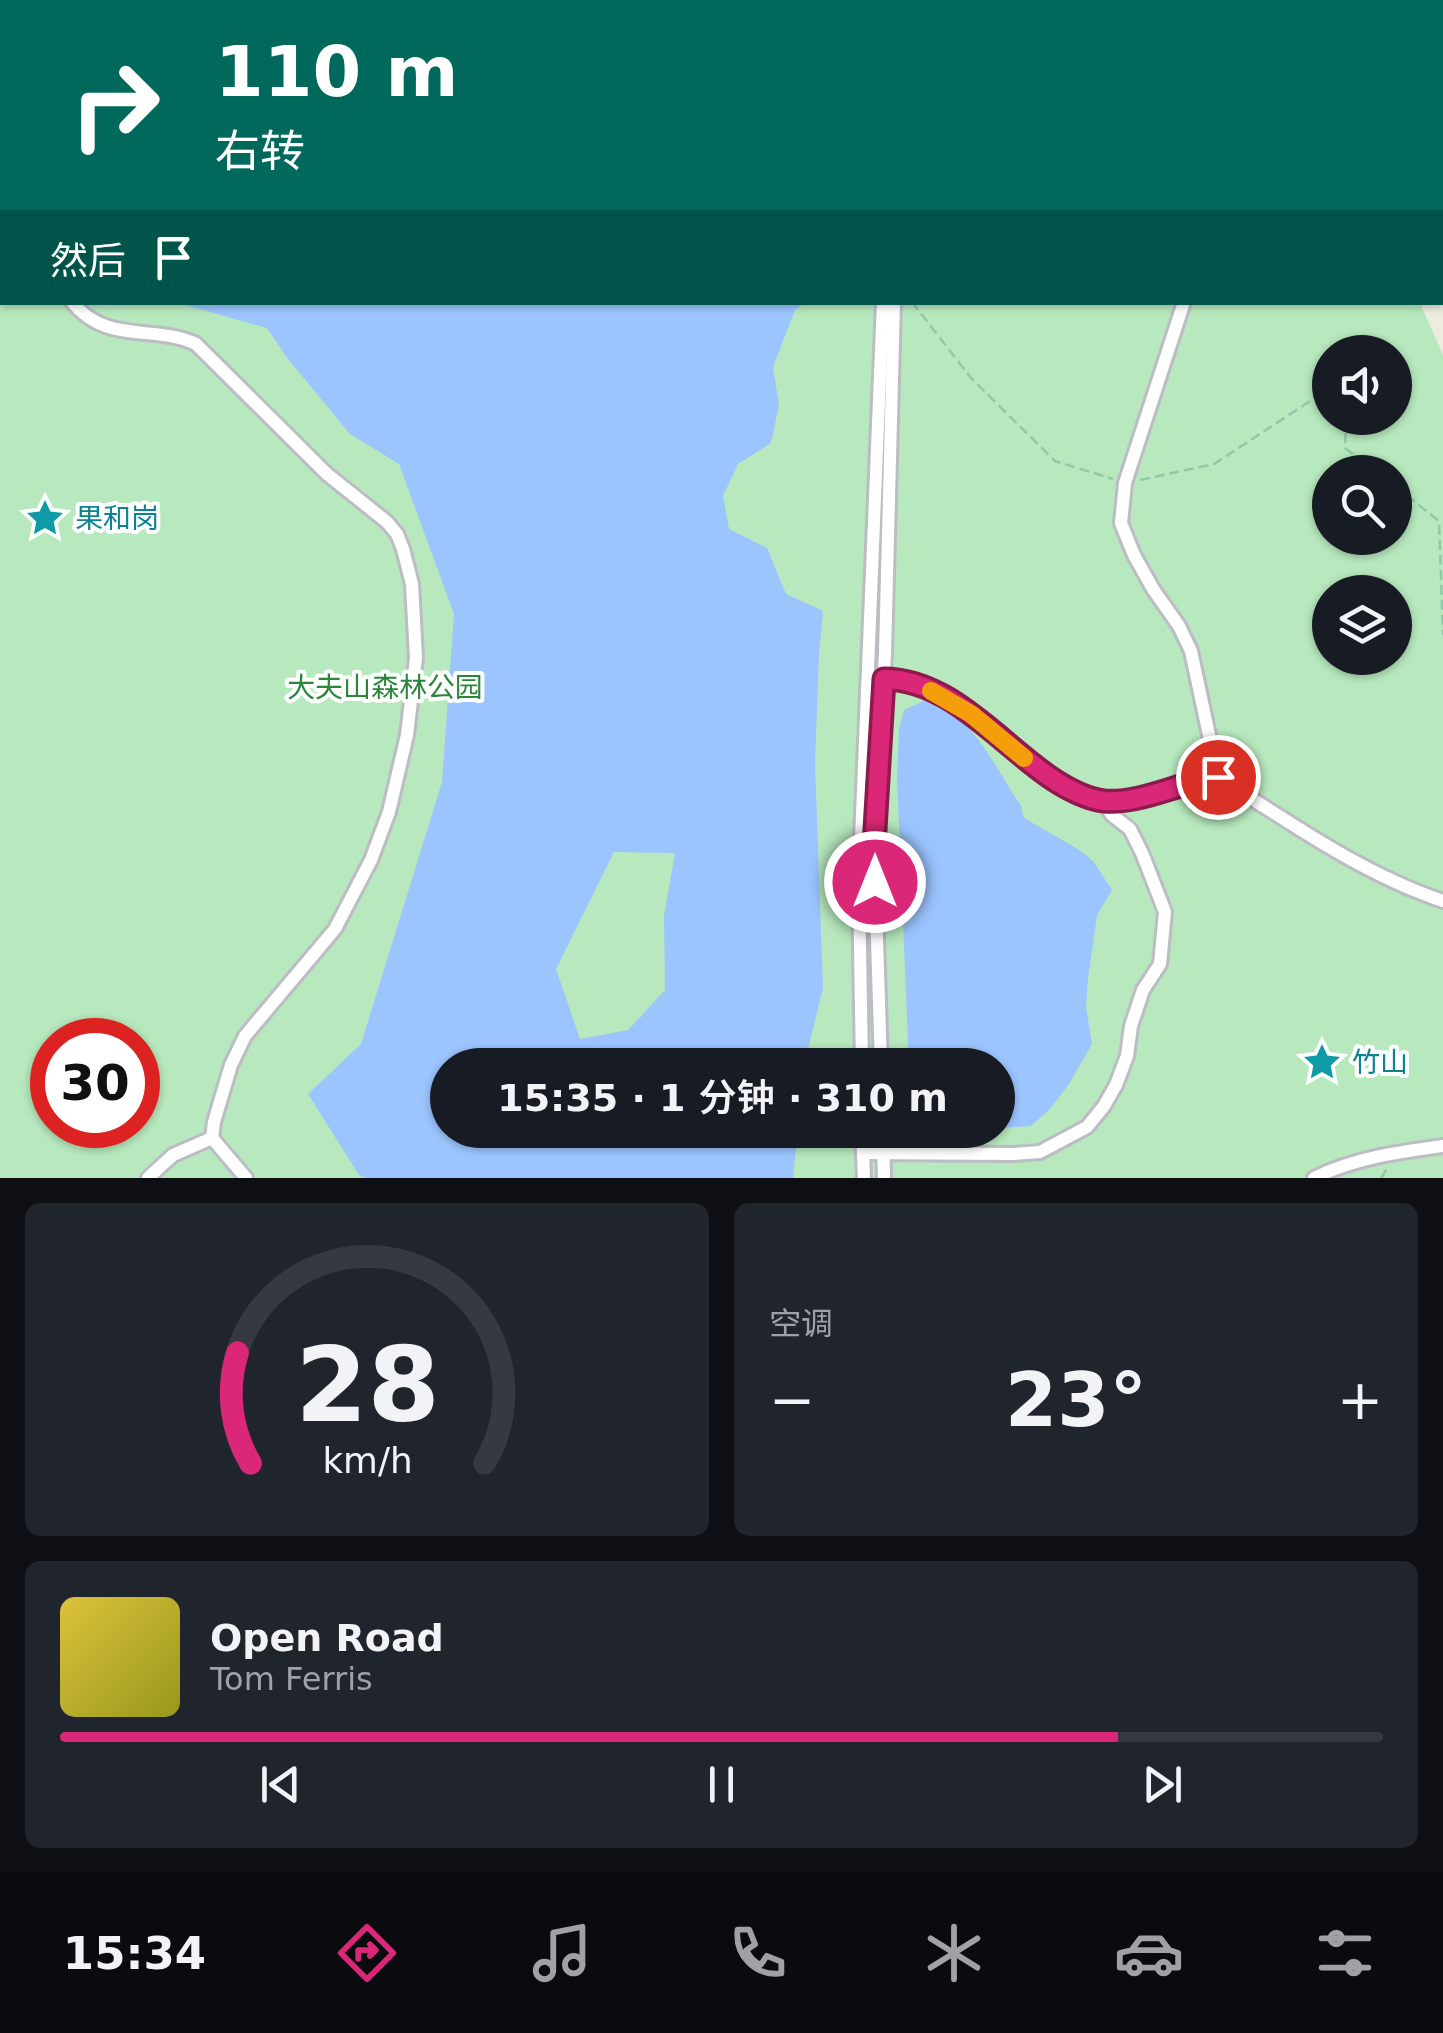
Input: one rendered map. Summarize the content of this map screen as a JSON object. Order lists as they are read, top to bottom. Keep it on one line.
{"parks":["大夫山森林公园"],"places":{"place":["果和岗","竹山"]},"page":{"turn":["110 m","右转"],"then":"然后","limit":"30","trip":"15:35 · 1 分钟 · 310 m","tile":"空调","heat":["−","23°","+"],"song":["Open Road","Tom Ferris"],"tabs":"15:34","gauge":["28","km/h"]}}
